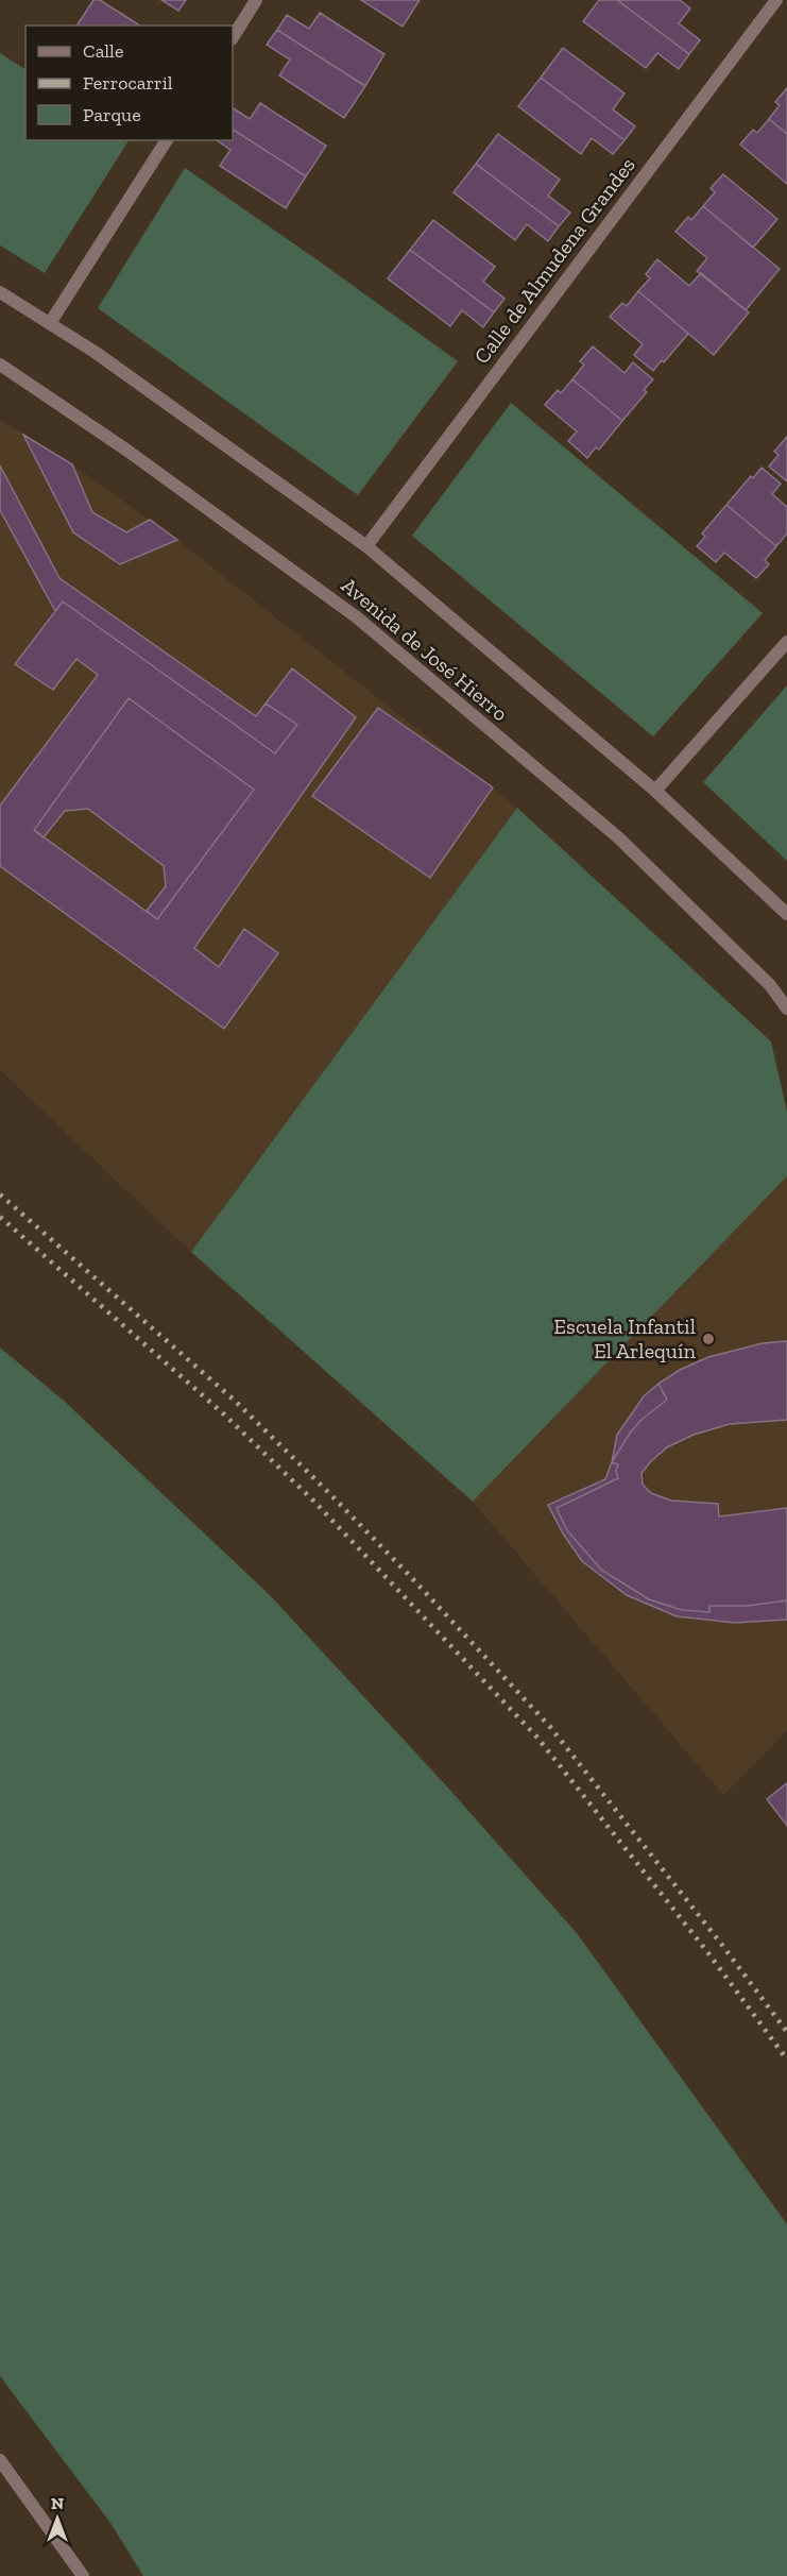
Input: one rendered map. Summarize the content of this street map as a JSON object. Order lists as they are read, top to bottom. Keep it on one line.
{"streets":{"street":["Calle de Almudena Grandes","Avenida de José Hierro"]},"crossings":[["Calle de Almudena Grandes","Avenida de José Hierro"]],"places":["Escuela Infantil El Arlequín"],"legend":["Calle","Ferrocarril","Parque"],"north":"top"}
